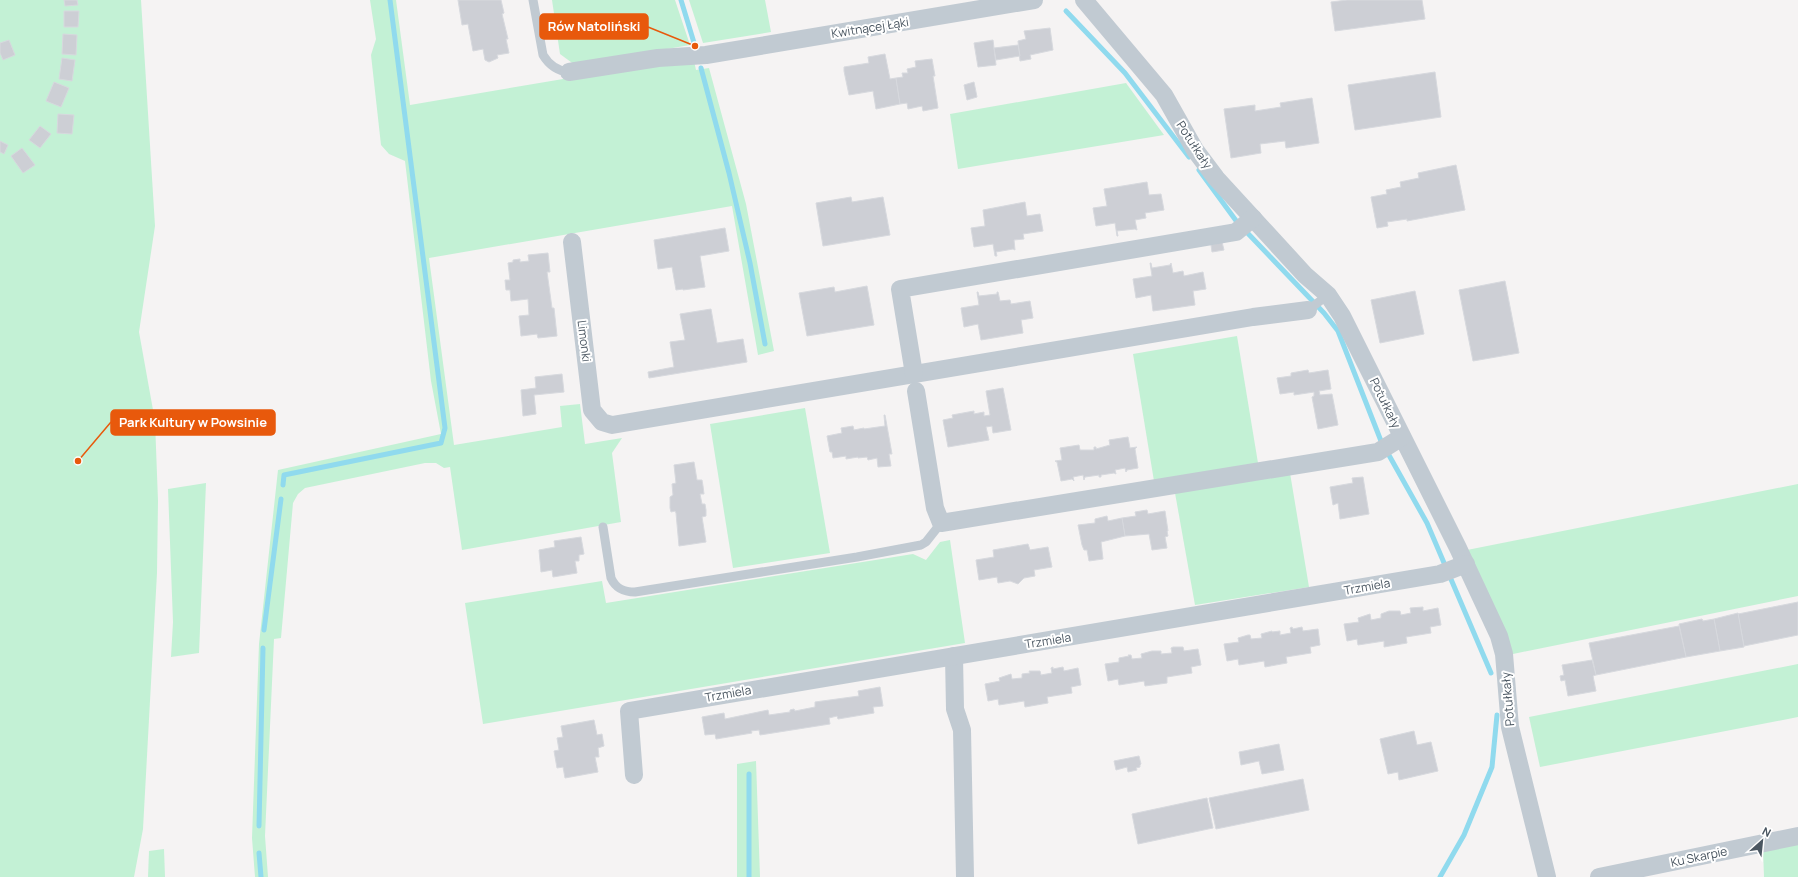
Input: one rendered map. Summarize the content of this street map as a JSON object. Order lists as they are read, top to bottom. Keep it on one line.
{"streets":{"street":["Kwitnącej Łąki","Potułkały","Limonki","Trzmiela","Ku Skarpie"]},"crossings":[["Potułkały","Trzmiela"]],"places":["Rów Natoliński","Park Kultury w Powsinie"],"north":"top right"}
